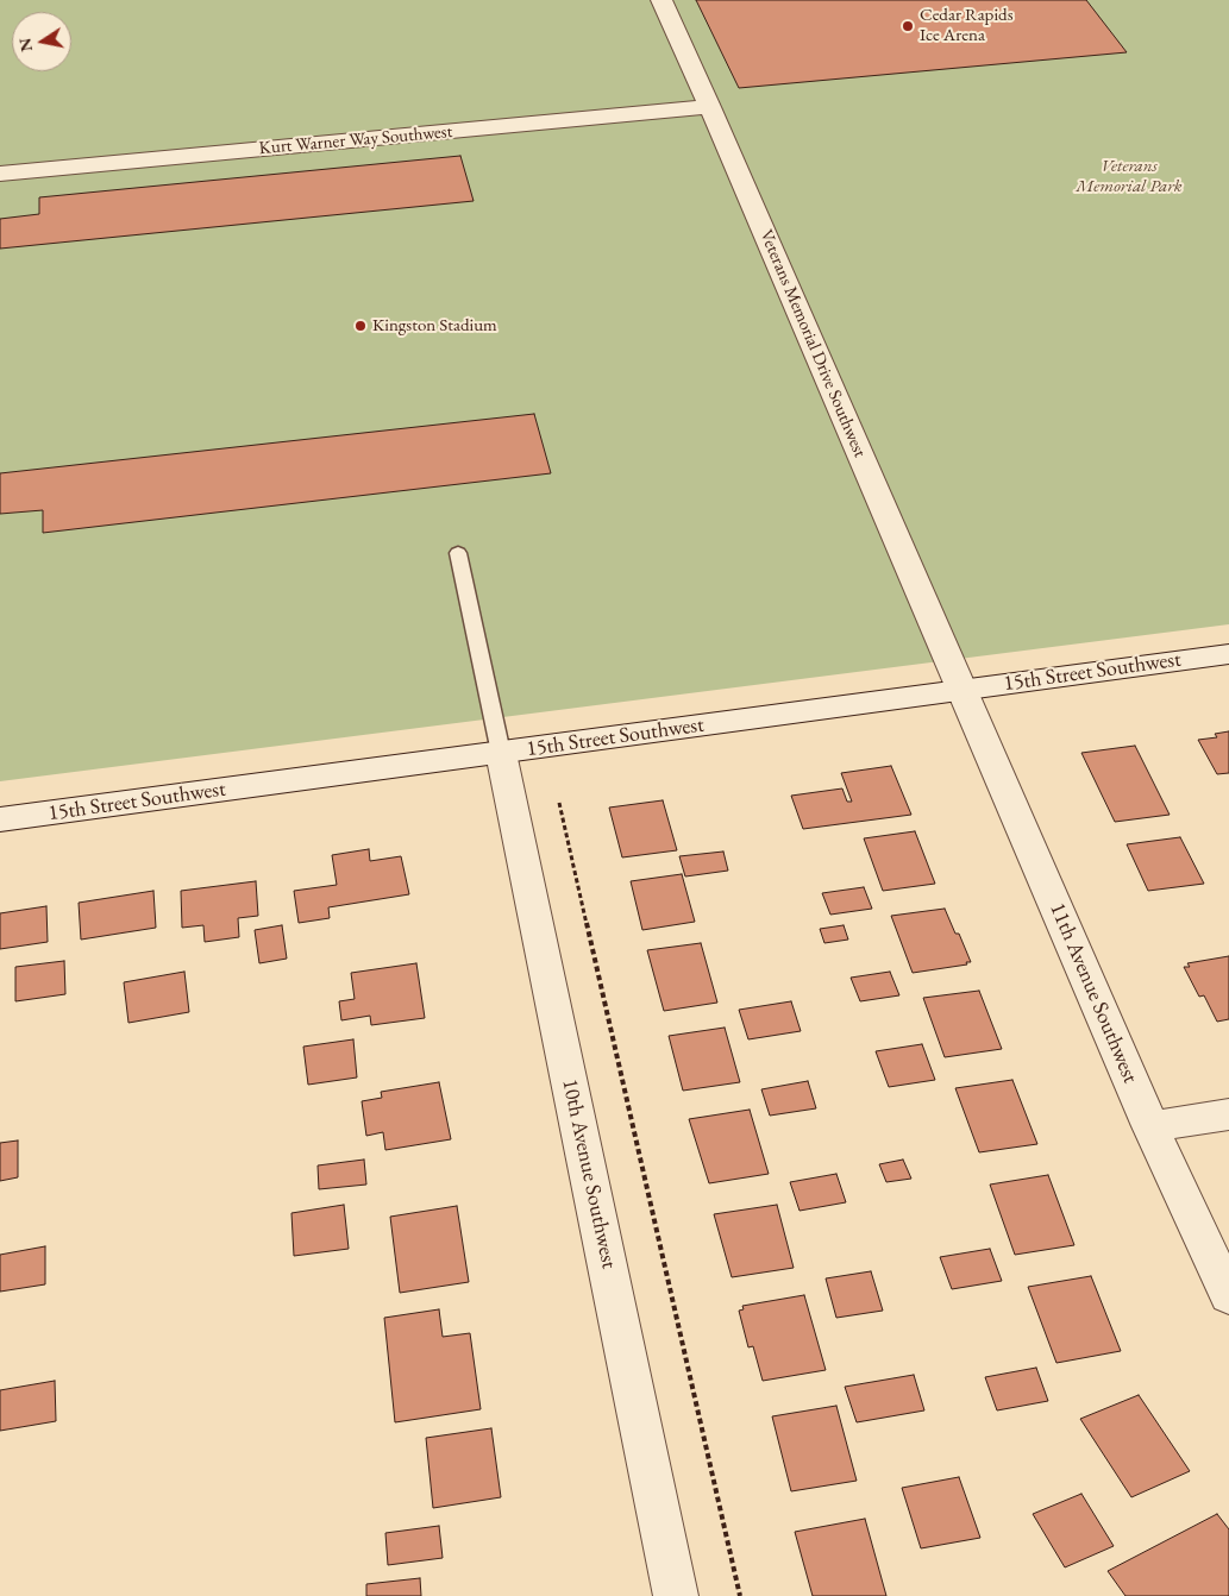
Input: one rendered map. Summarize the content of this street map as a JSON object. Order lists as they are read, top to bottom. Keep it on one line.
{"streets":{"street":["Kurt Warner Way Southwest","Veterans Memorial Drive Southwest","15th Street Southwest","11th Avenue Southwest","10th Avenue Southwest"]},"crossings":[["Kurt Warner Way Southwest","Veterans Memorial Drive Southwest"],["Veterans Memorial Drive Southwest","15th Street Southwest"],["Veterans Memorial Drive Southwest","11th Avenue Southwest"],["15th Street Southwest","11th Avenue Southwest"],["15th Street Southwest","10th Avenue Southwest"]],"parks":["Veterans Memorial Park"],"places":["Cedar Rapids Ice Arena","Kingston Stadium"],"north":"left"}
